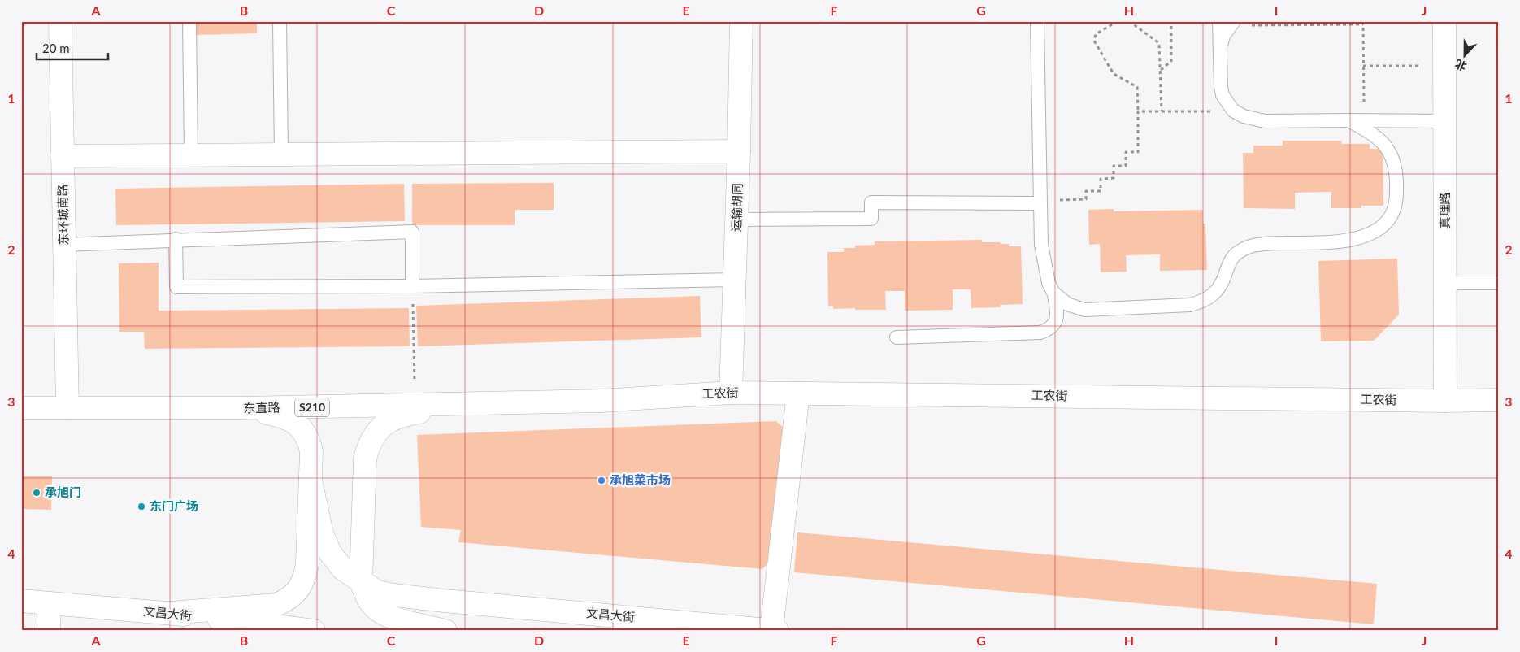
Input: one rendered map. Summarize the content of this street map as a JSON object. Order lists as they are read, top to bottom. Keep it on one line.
{"streets":{"main road":["运输胡同","真理路","东环城南路","工农街","S210","东直路","文昌大街"]},"crossings":[["运输胡同","工农街"],["真理路","工农街"],["东环城南路","东直路"],["工农街","东直路"]],"places":["承旭菜市场","承旭门","东门广场"],"scale_bar":"20 m","north":"bottom","grid":{"columns":["A","B","C","D","E","F","G","H","I","J"],"rows":["1","2","3","4"]}}
